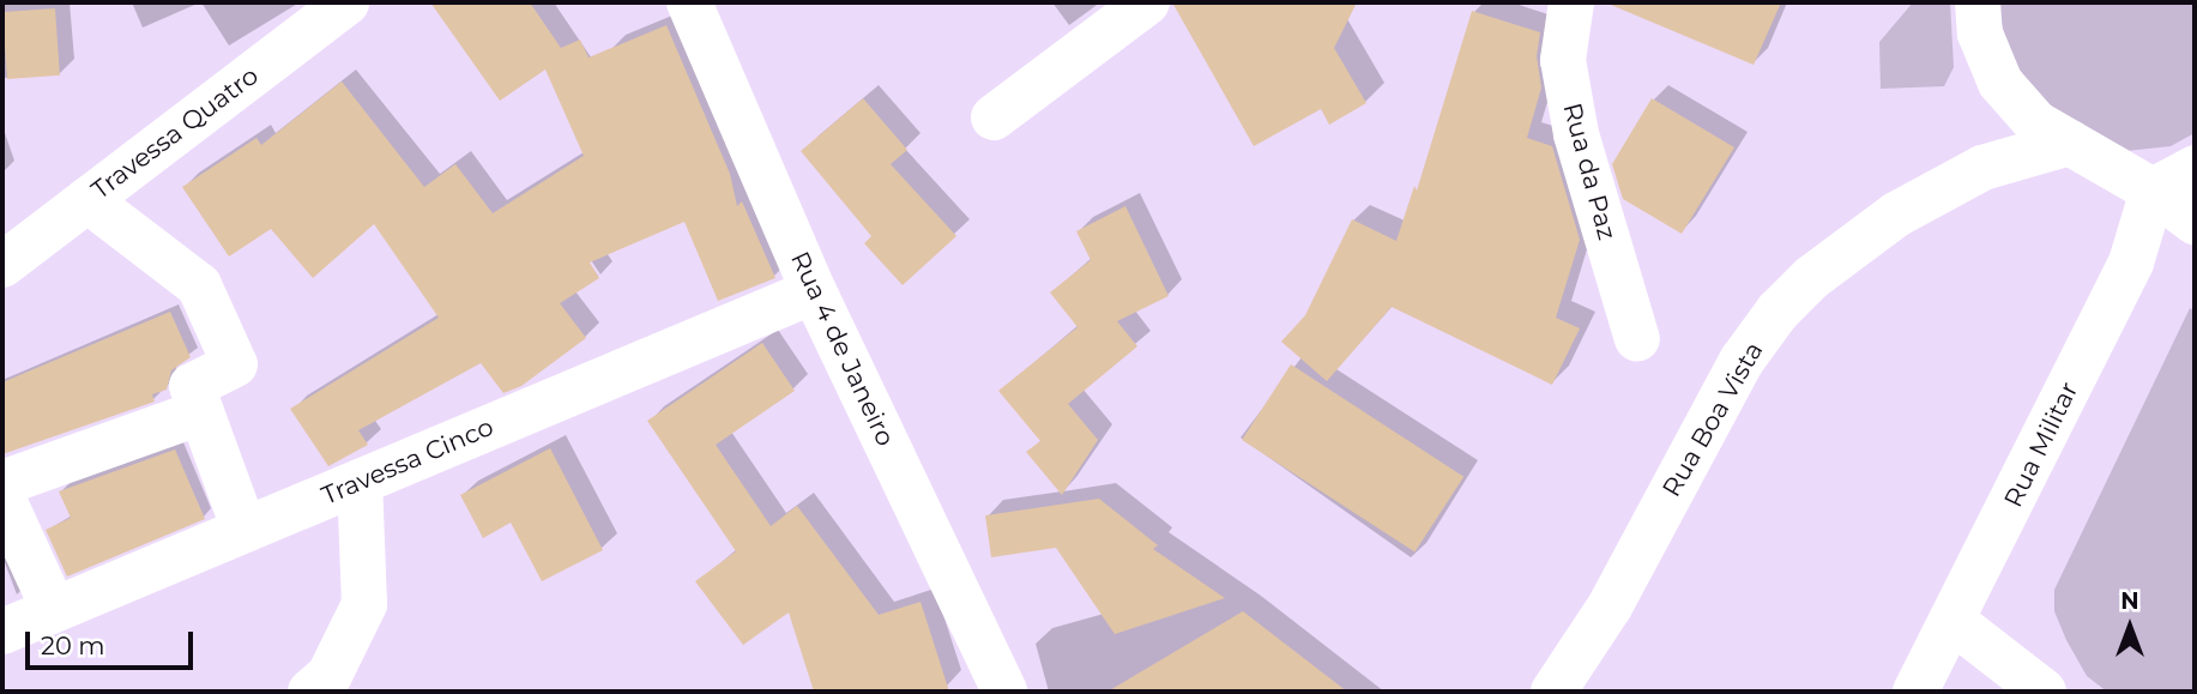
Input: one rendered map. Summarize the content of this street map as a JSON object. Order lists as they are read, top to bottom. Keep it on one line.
{"streets":{"street":["Travessa Quatro","Rua da Paz","Rua 4 de Janeiro","Rua Boa Vista","Rua Militar","Travessa Cinco"]},"crossings":[["Rua 4 de Janeiro","Travessa Cinco"]],"scale_bar":"20 m","north":"top"}
